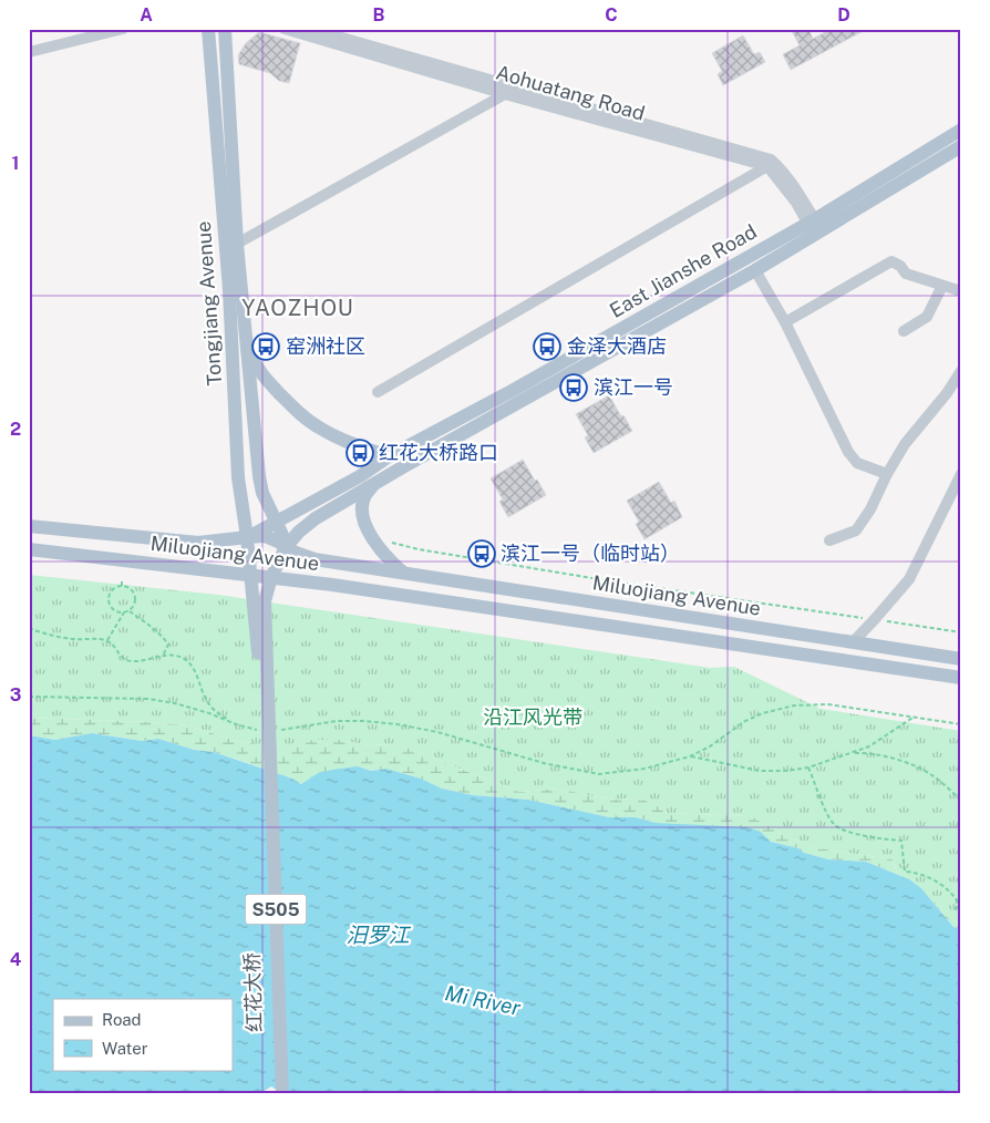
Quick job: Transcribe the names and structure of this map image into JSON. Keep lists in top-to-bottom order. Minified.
{"streets":{"main road":["East Jianshe Road","Tongjiang Avenue","Miluojiang Avenue","S505","红花大桥"],"street":["Aohuatang Road"]},"crossings":[["East Jianshe Road","Tongjiang Avenue"],["East Jianshe Road","Miluojiang Avenue"],["East Jianshe Road","S505"],["Tongjiang Avenue","Miluojiang Avenue"],["Tongjiang Avenue","S505"],["Miluojiang Avenue","S505"],["S505","红花大桥"]],"districts":["YAOZHOU"],"water":["汨罗江","Mi River"],"parks":["沿江风光带"],"places":{"bus stop":["窑洲社区","金泽大酒店","滨江一号","红花大桥路口","滨江一号（临时站）"]},"legend":["Road","Water"],"grid":{"columns":["A","B","C","D"],"rows":["1","2","3","4"]}}
